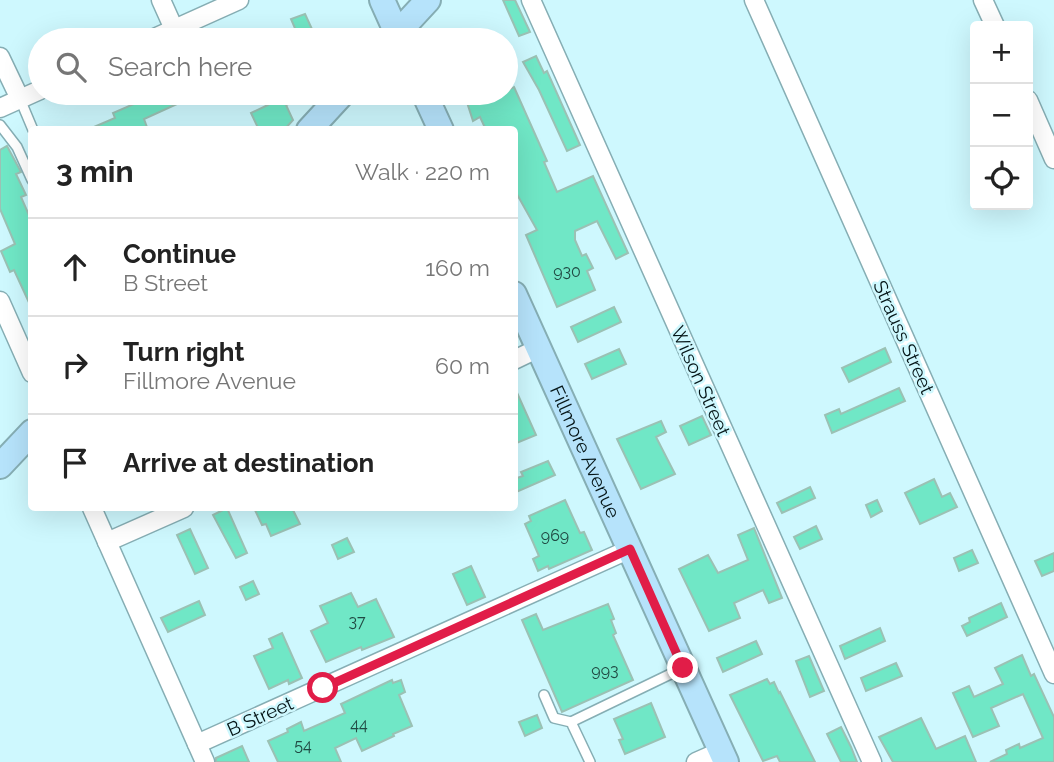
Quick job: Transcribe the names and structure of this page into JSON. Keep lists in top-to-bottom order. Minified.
{"streets":{"street":["Strauss Street","Wilson Street","Fillmore Avenue","B Street"]},"crossings":[["Fillmore Avenue","B Street"]],"house_numbers":["930","969","37","993","44","54"],"page":{"map_buttons":["+","−"],"search":"Search here","heading":["3 min","Walk · 220 m"],"list":[["Continue","B Street","160 m"],["Turn right","Fillmore Avenue","60 m"],"Arrive at destination"]}}
